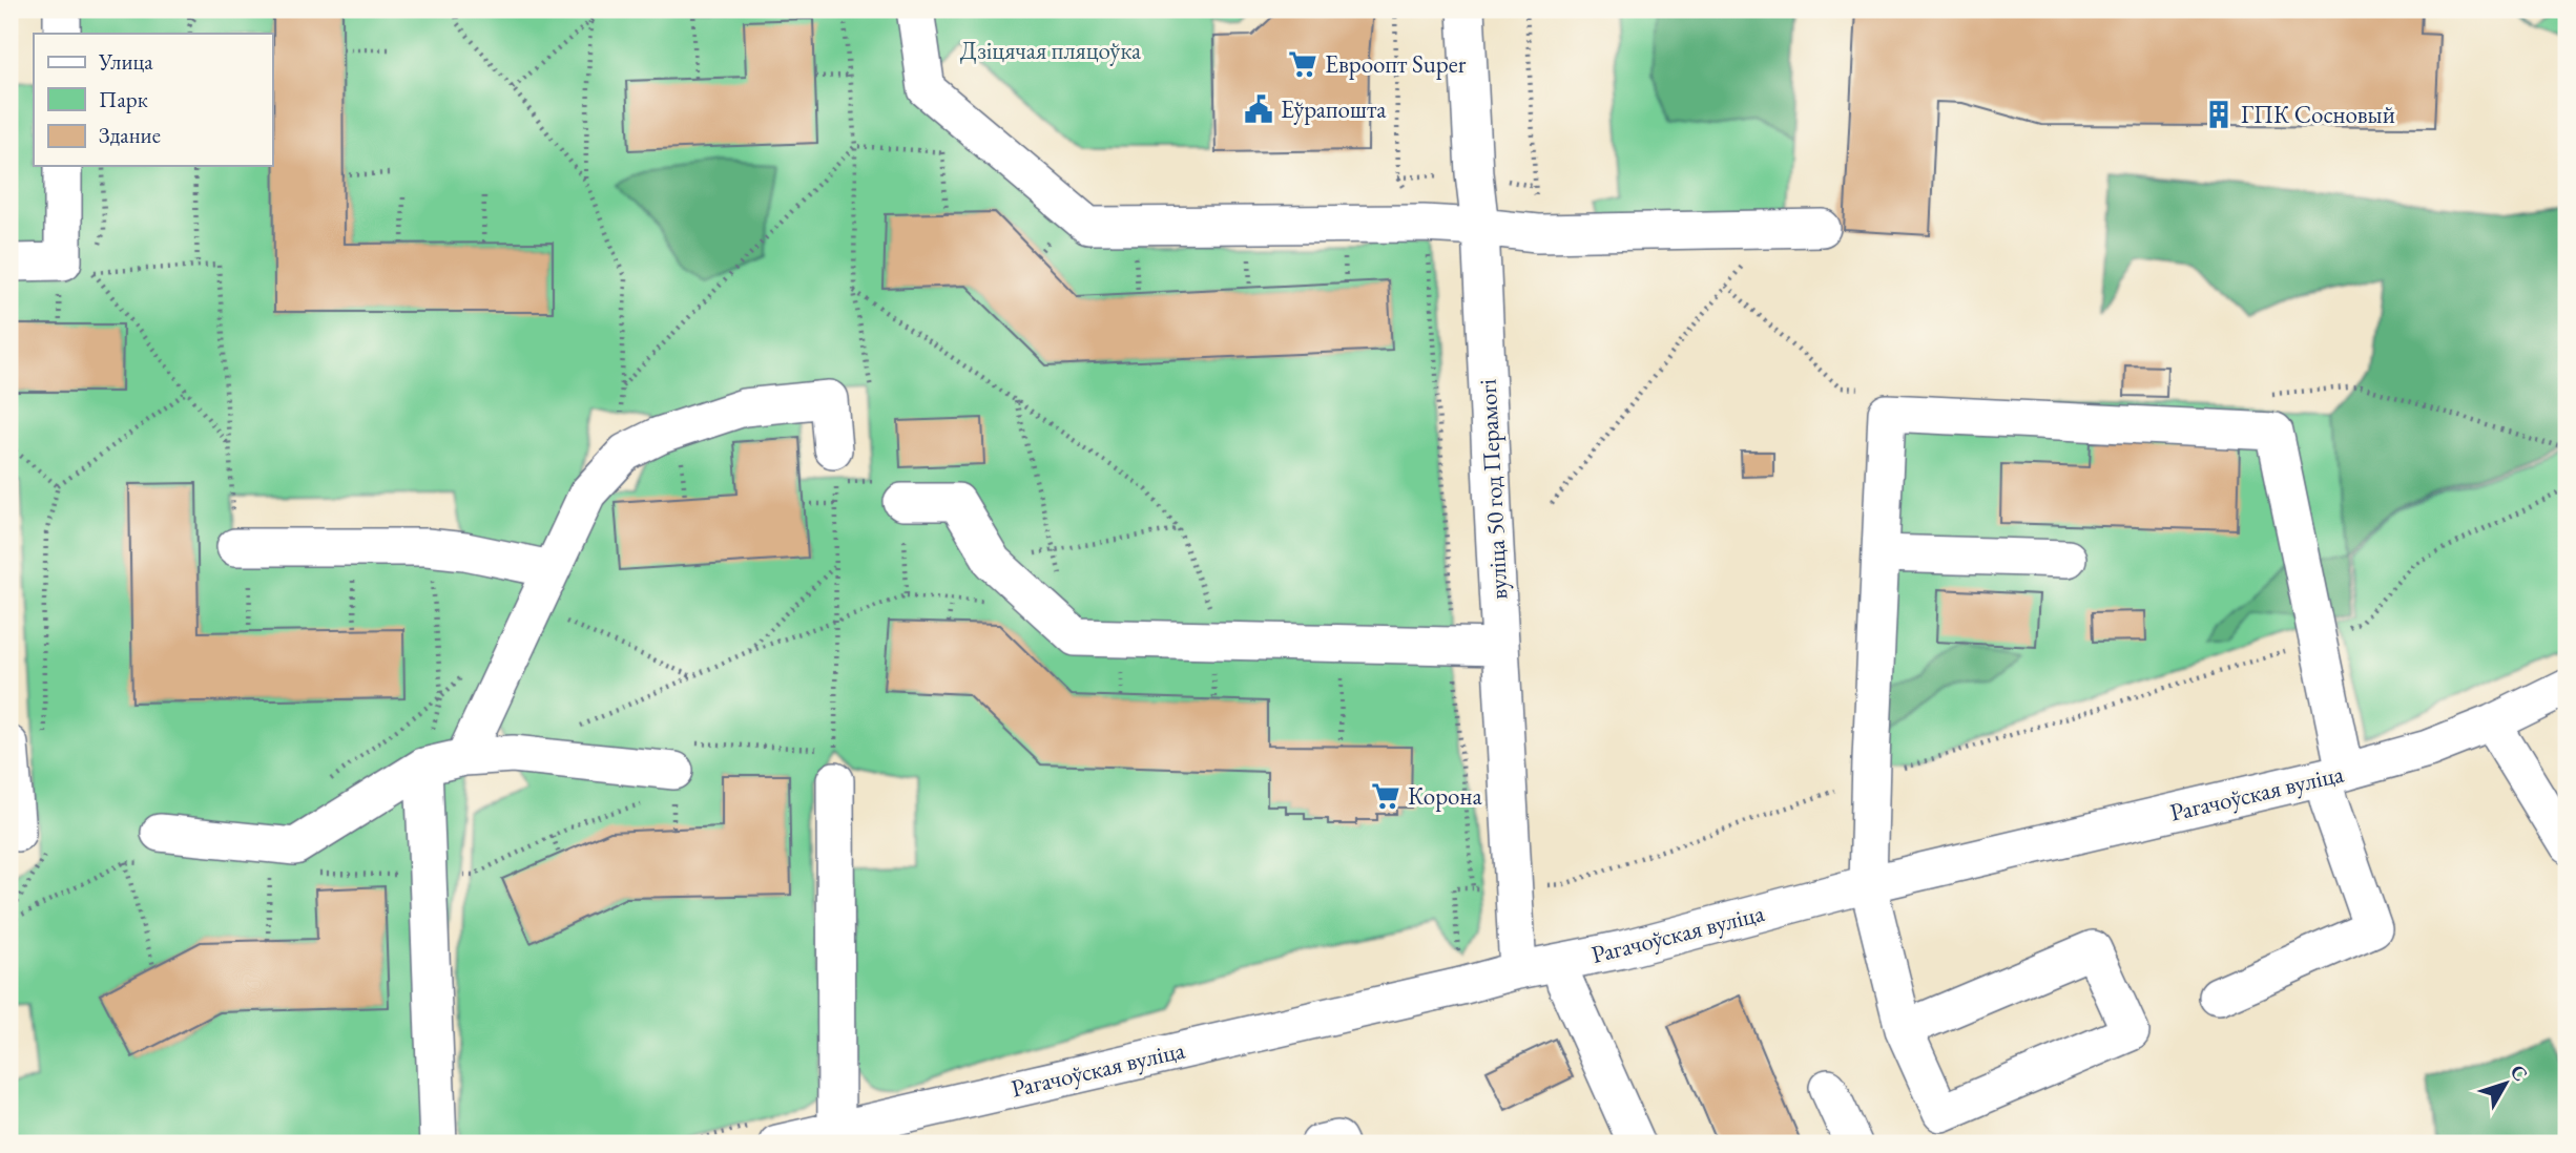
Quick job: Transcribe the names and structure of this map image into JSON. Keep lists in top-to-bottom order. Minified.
{"streets":{"street":["вуліца 50 год Перамогі","Рагачоўская вуліца"]},"crossings":[["вуліца 50 год Перамогі","Рагачоўская вуліца"]],"parks":["Дзіцячая пляцоўка"],"places":{"supermarket":["Евроопт Super","Корона"],"public building":["Еўрапошта"],"building":["ГПК Сосновый"]},"legend":["Улица","Парк","Здание"],"north":"top right"}
